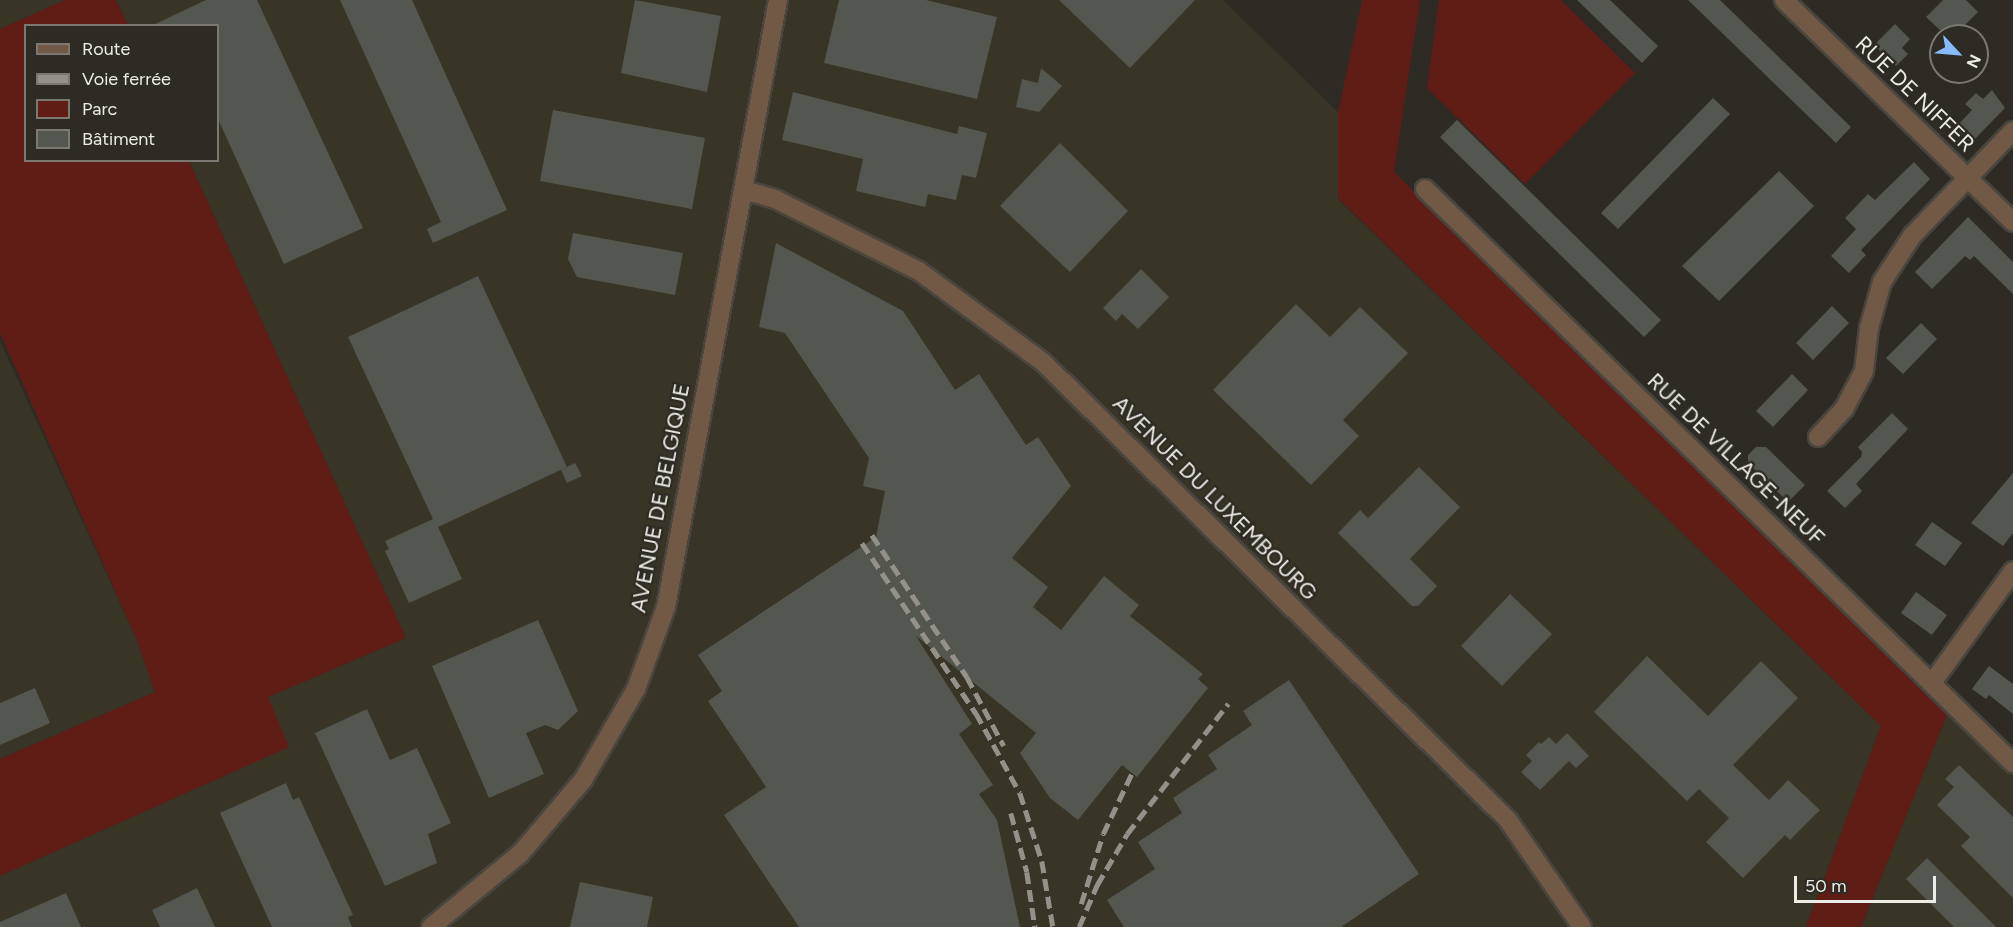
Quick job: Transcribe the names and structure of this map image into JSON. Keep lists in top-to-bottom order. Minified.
{"streets":{"street":["RUE DE NIFFER","RUE DE VILLAGE-NEUF","AVENUE DE BELGIQUE","AVENUE DU LUXEMBOURG"]},"crossings":[["AVENUE DE BELGIQUE","AVENUE DU LUXEMBOURG"]],"legend":["Route","Voie ferrée","Parc","Bâtiment"],"scale_bar":"50 m","north":"bottom right"}
